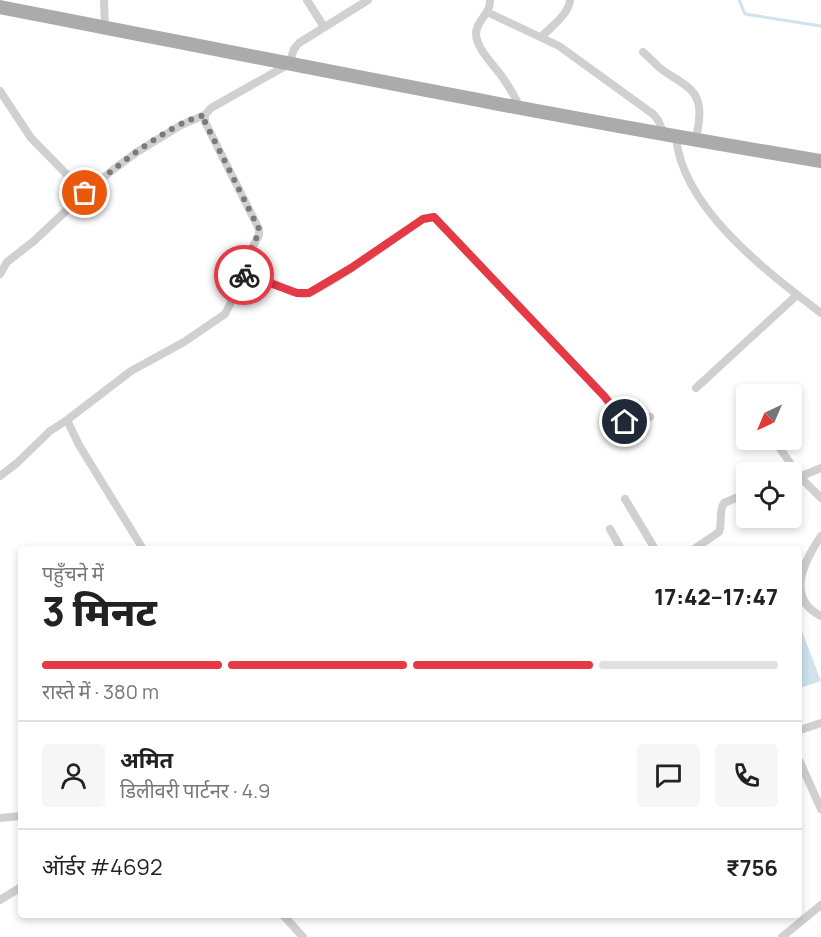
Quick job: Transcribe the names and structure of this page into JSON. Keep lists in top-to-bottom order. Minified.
{"north":"bottom left","page":{"heading":["3 मिनट","पहुँचने में","17:42–17:47"],"panel":["अमित","डिलीवरी पार्टनर · 4.9","ऑर्डर #4692","₹756"],"bar":"रास्ते में · 380 m"}}
